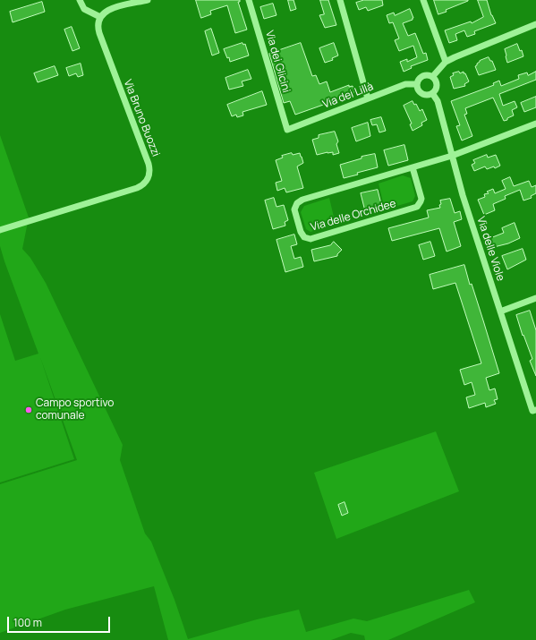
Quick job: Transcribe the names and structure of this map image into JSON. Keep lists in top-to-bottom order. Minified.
{"streets":{"street":["Via dei Glicini","Via dei Lillà","Via Bruno Buozzi","Via delle Orchidee","Via delle Viole"]},"crossings":[["Via dei Glicini","Via dei Lillà"],["Via dei Lillà","Via delle Viole"],["Via delle Orchidee","Via delle Viole"]],"places":["Campo sportivo comunale"],"scale_bar":"100 m"}
